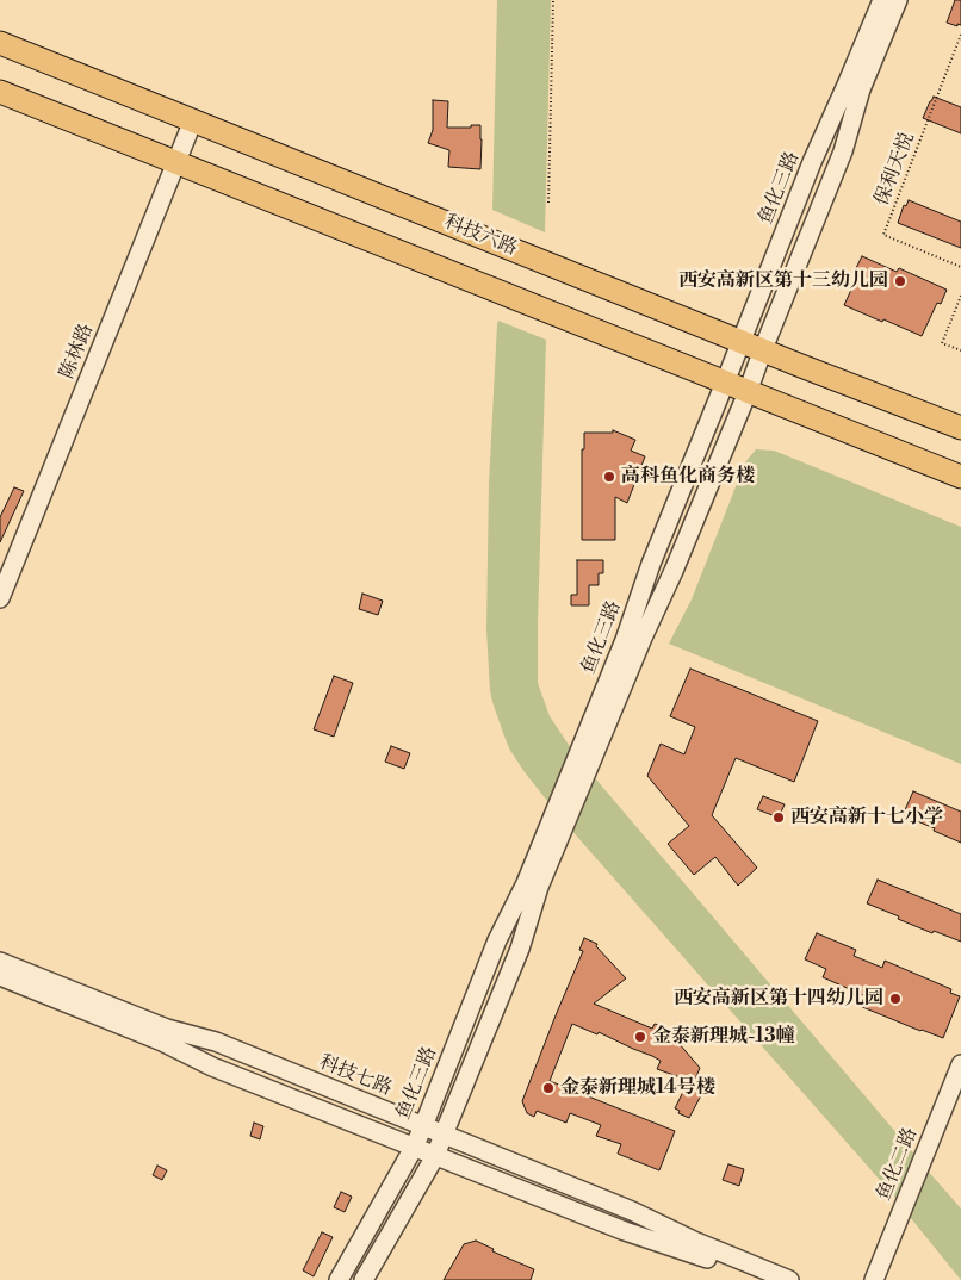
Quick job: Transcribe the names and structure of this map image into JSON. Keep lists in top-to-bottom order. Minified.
{"streets":{"main road":["科技六路"],"street":["鱼化三路","陈林路","科技七路","鱼化二路"],"path":["保利天悦"]},"crossings":[["鱼化三路","科技六路"],["鱼化三路","科技七路"],["科技六路","陈林路"]],"places":["西安高新区第十三幼儿园","高科鱼化商务楼","西安高新十七小学","西安高新区第十四幼儿园","金泰新理城-13幢","金泰新理城14号楼"]}
